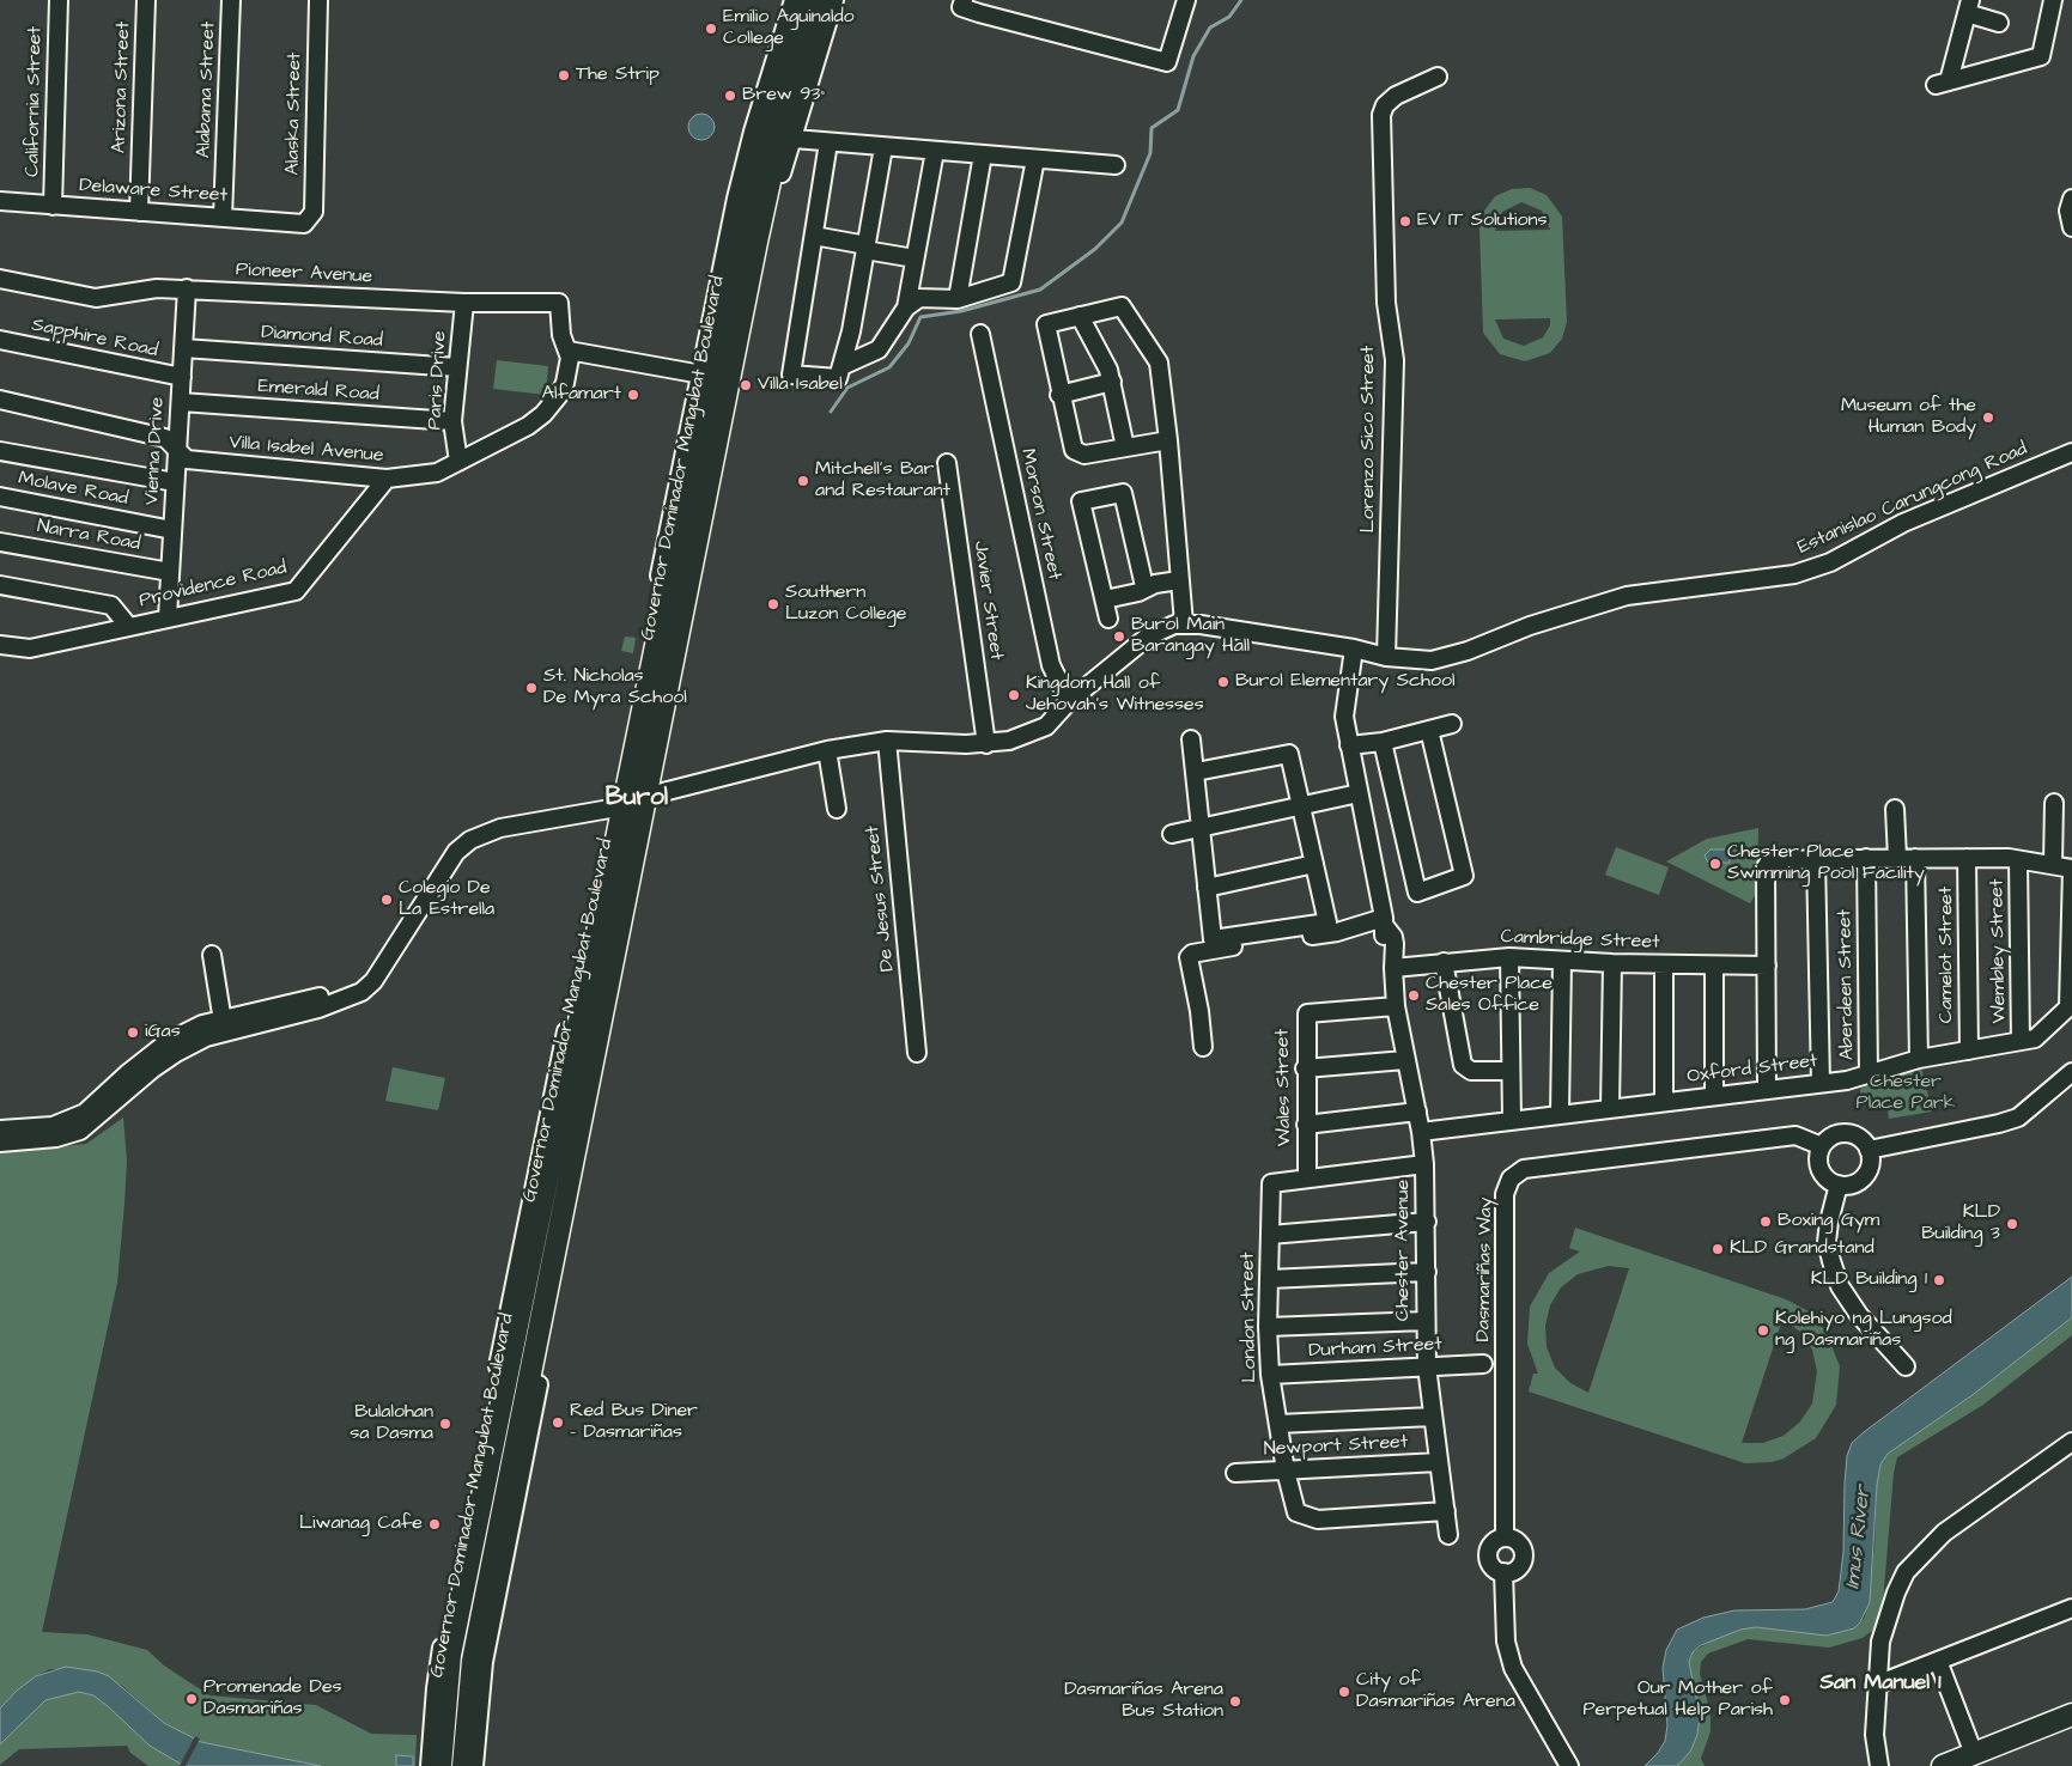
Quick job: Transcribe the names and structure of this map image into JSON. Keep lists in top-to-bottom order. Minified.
{"streets":{"main road":["Governor Dominador Mangubat Boulevard"],"street":["Arizona Street","Alabama Street","California Street","Alaska Street","Delaware Street","Pioneer Avenue","Diamond Road","Sapphire Road","Paris Drive","Emerald Road","Lorenzo Sico Street","Villa Isabel Avenue","Vienna Drive","Molave Road","Estanislao Carungcong Road","Morson Street","Narra Road","Providence Road","Javier Street","De Jesus Street","Cambridge Street","Wembley Street","Camelot Street","Aberdeen Street","Oxford Street","Wales Street","Chester Avenue","Dasmariñas Way","London Street","Durham Street","Newport Street"]},"crossings":[["Arizona Street","Delaware Street"],["Alabama Street","Delaware Street"],["California Street","Delaware Street"],["Alaska Street","Delaware Street"],["Pioneer Avenue","Paris Drive"],["Pioneer Avenue","Villa Isabel Avenue"],["Pioneer Avenue","Vienna Drive"],["Diamond Road","Paris Drive"],["Diamond Road","Vienna Drive"],["Sapphire Road","Vienna Drive"],["Paris Drive","Emerald Road"],["Paris Drive","Villa Isabel Avenue"],["Emerald Road","Vienna Drive"],["Lorenzo Sico Street","Estanislao Carungcong Road"],["Villa Isabel Avenue","Vienna Drive"],["Villa Isabel Avenue","Providence Road"],["Vienna Drive","Molave Road"],["Vienna Drive","Narra Road"],["Vienna Drive","Providence Road"],["Governor Dominador Mangubat Boulevard","Estanislao Carungcong Road"],["Estanislao Carungcong Road","Morson Street"],["Estanislao Carungcong Road","Javier Street"],["Estanislao Carungcong Road","De Jesus Street"],["Estanislao Carungcong Road","Chester Avenue"],["Cambridge Street","Chester Avenue"],["Wembley Street","Oxford Street"],["Camelot Street","Oxford Street"],["Aberdeen Street","Oxford Street"],["Oxford Street","Chester Avenue"],["Wales Street","Chester Avenue"],["Wales Street","London Street"],["Chester Avenue","London Street"],["Chester Avenue","Durham Street"],["Chester Avenue","Newport Street"],["London Street","Durham Street"],["London Street","Newport Street"]],"districts":["Burol","San Manuel 1"],"water":["Imus River"],"parks":["Chester Place Park"],"places":["Emilio Aguinaldo College","The Strip","Brew 93°","EV IT Solutions","Villa Isabel","Alfamart","Museum of the Human Body","Mitchell's Bar and Restaurant","Southern Luzon College","Burol Main Barangay Hall","Burol Elementary School","St. Nicholas De Myra School","Kingdom Hall of Jehovah's Witnesses","Chester Place Swimming Pool Facility","Colegio De La Estrella","Chester Place Sales Office","iGas","Boxing Gym","KLD Building 3","KLD Grandstand","KLD Building 1","Kolehiyo ng Lungsod ng Dasmariñas","Red Bus Diner - Dasmariñas","Bulalohan sa Dasma","Liwanag Cafe","City of Dasmariñas Arena","Promenade Des Dasmariñas","Our Mother of Perpetual Help Parish","Dasmariñas Arena Bus Station"]}
